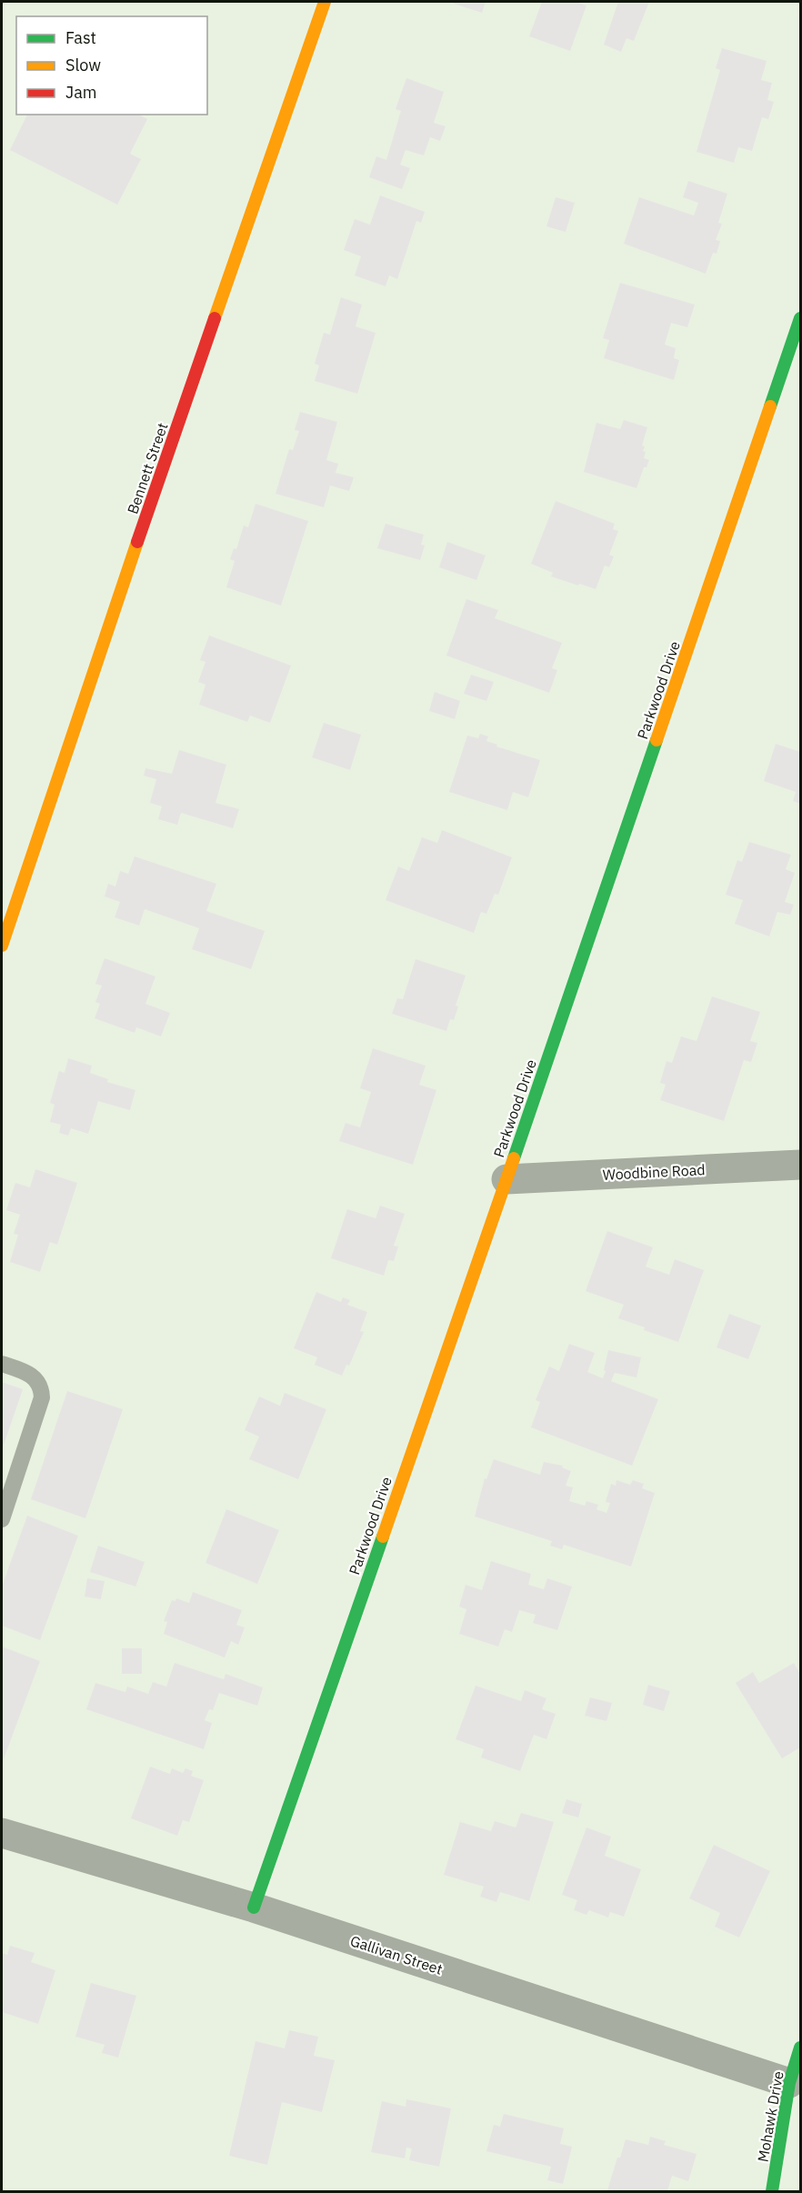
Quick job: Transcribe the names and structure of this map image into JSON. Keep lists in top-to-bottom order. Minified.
{"streets":{"street":["Bennett Street","Parkwood Drive","Woodbine Road","Gallivan Street","Mohawk Drive"]},"crossings":[["Parkwood Drive","Woodbine Road"],["Parkwood Drive","Gallivan Street"],["Gallivan Street","Mohawk Drive"]],"legend":["Fast","Slow","Jam"]}
